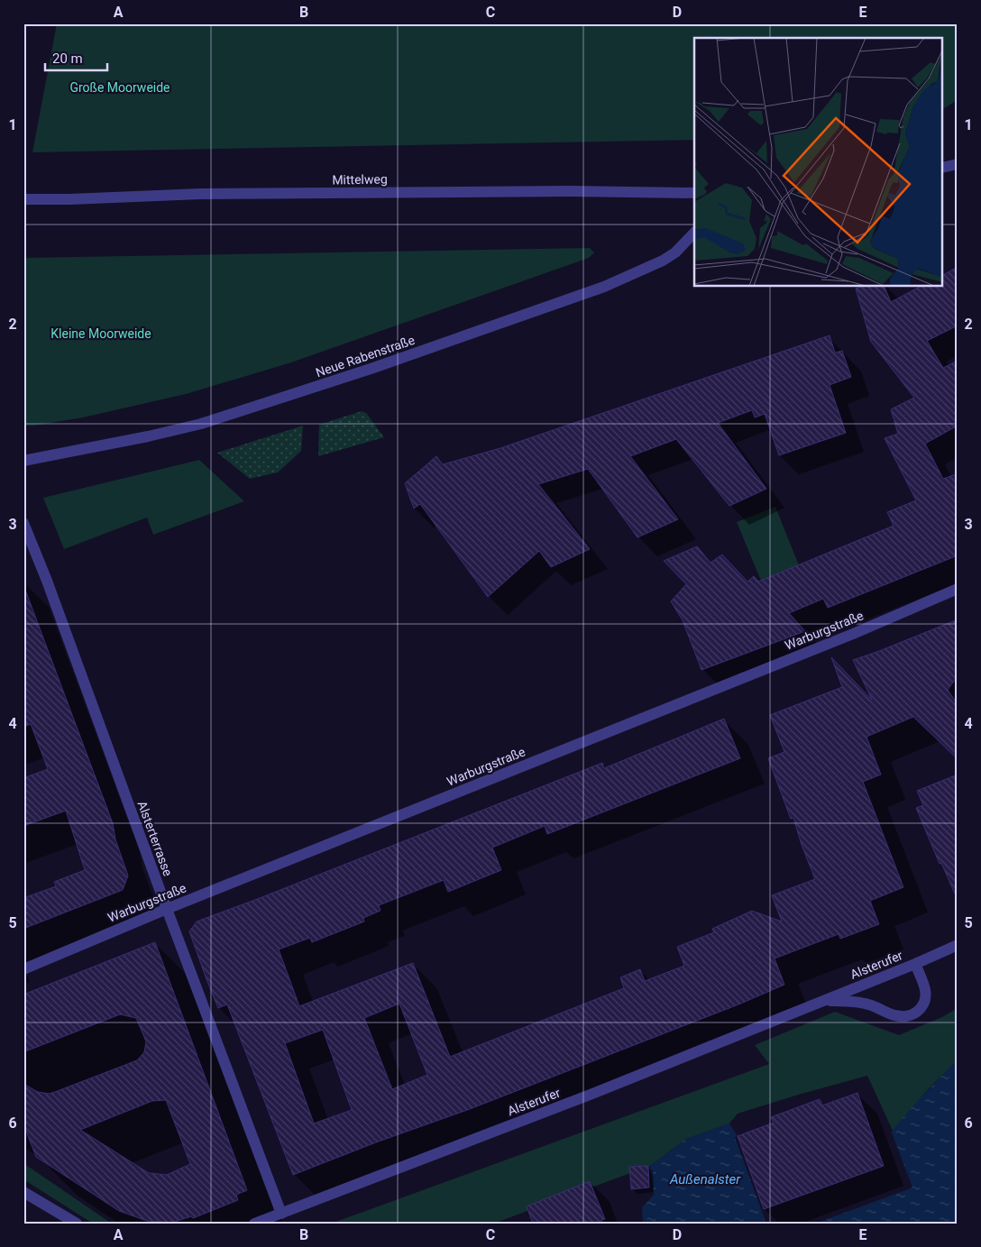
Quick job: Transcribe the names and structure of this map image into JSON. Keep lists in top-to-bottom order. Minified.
{"streets":{"street":["Mittelweg","Neue Rabenstraße","Warburgstraße","Alsterterrasse","Alsterufer"]},"crossings":[["Warburgstraße","Alsterterrasse"],["Alsterterrasse","Alsterufer"]],"water":["Außenalster"],"parks":["Große Moorweide","Kleine Moorweide"],"scale_bar":"20 m","grid":{"columns":["A","B","C","D","E"],"rows":["1","2","3","4","5","6"]}}
